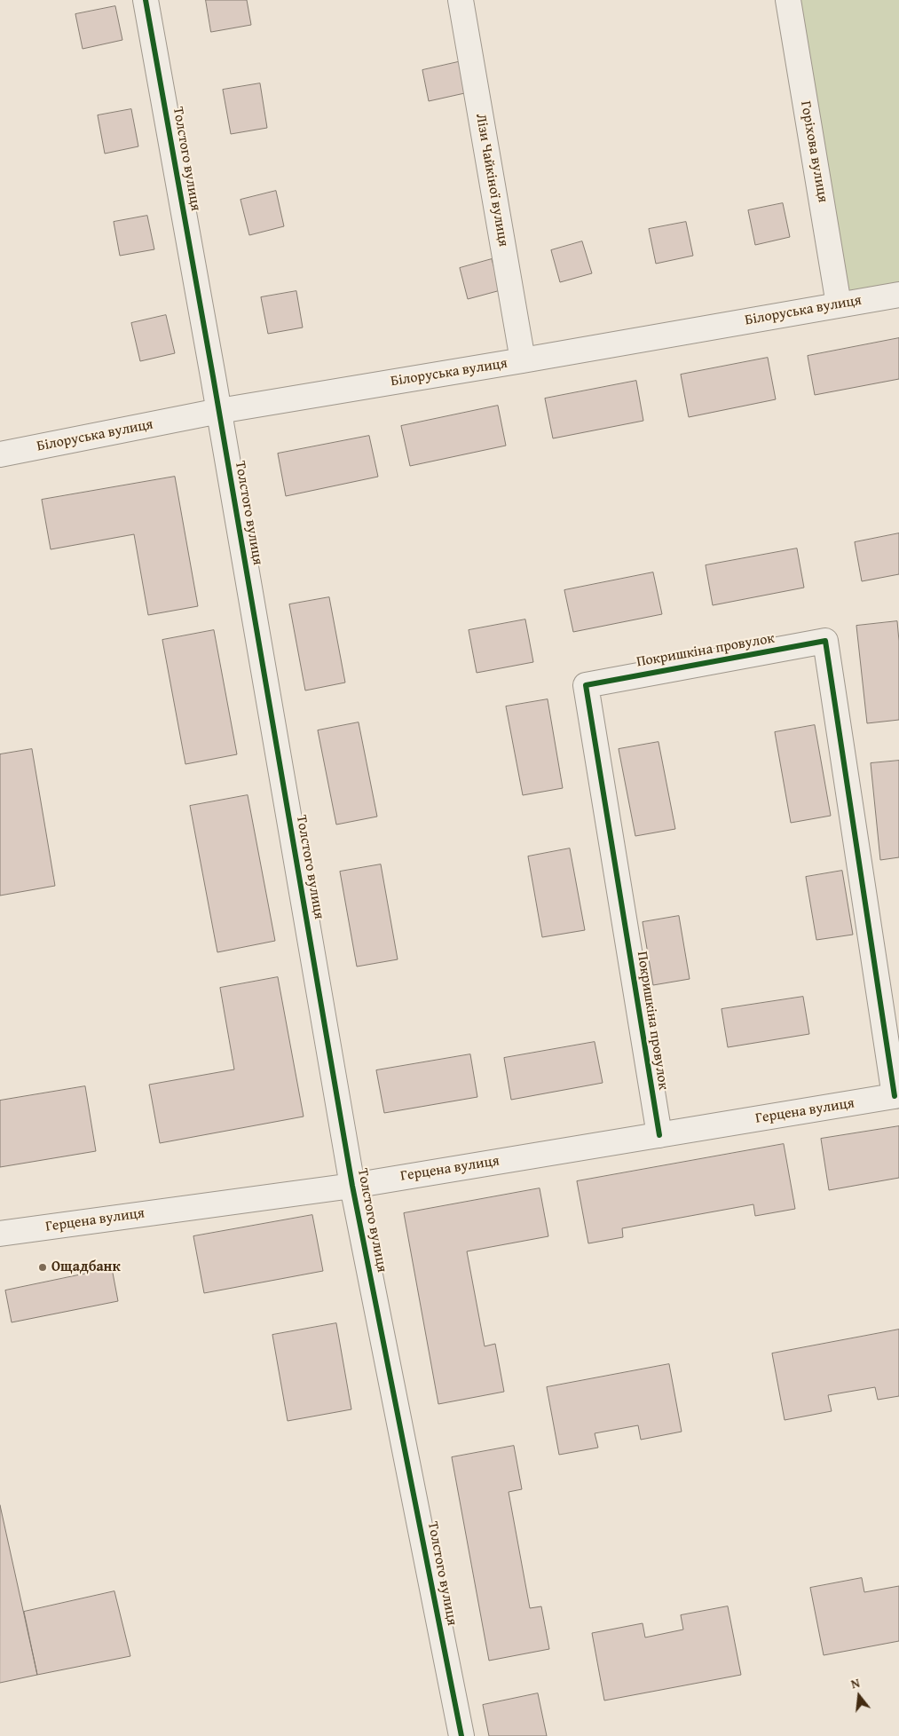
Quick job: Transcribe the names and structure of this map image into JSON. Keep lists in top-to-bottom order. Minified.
{"streets":{"street":["Горіхова вулиця","Толстого вулиця","Лізи Чайкіної вулиця","Білоруська вулиця","Покришкіна провулок","Герцена вулиця"]},"crossings":[["Горіхова вулиця","Білоруська вулиця"],["Толстого вулиця","Білоруська вулиця"],["Толстого вулиця","Герцена вулиця"],["Лізи Чайкіної вулиця","Білоруська вулиця"],["Покришкіна провулок","Герцена вулиця"]],"places":["Ощадбанк"],"north":"top"}
